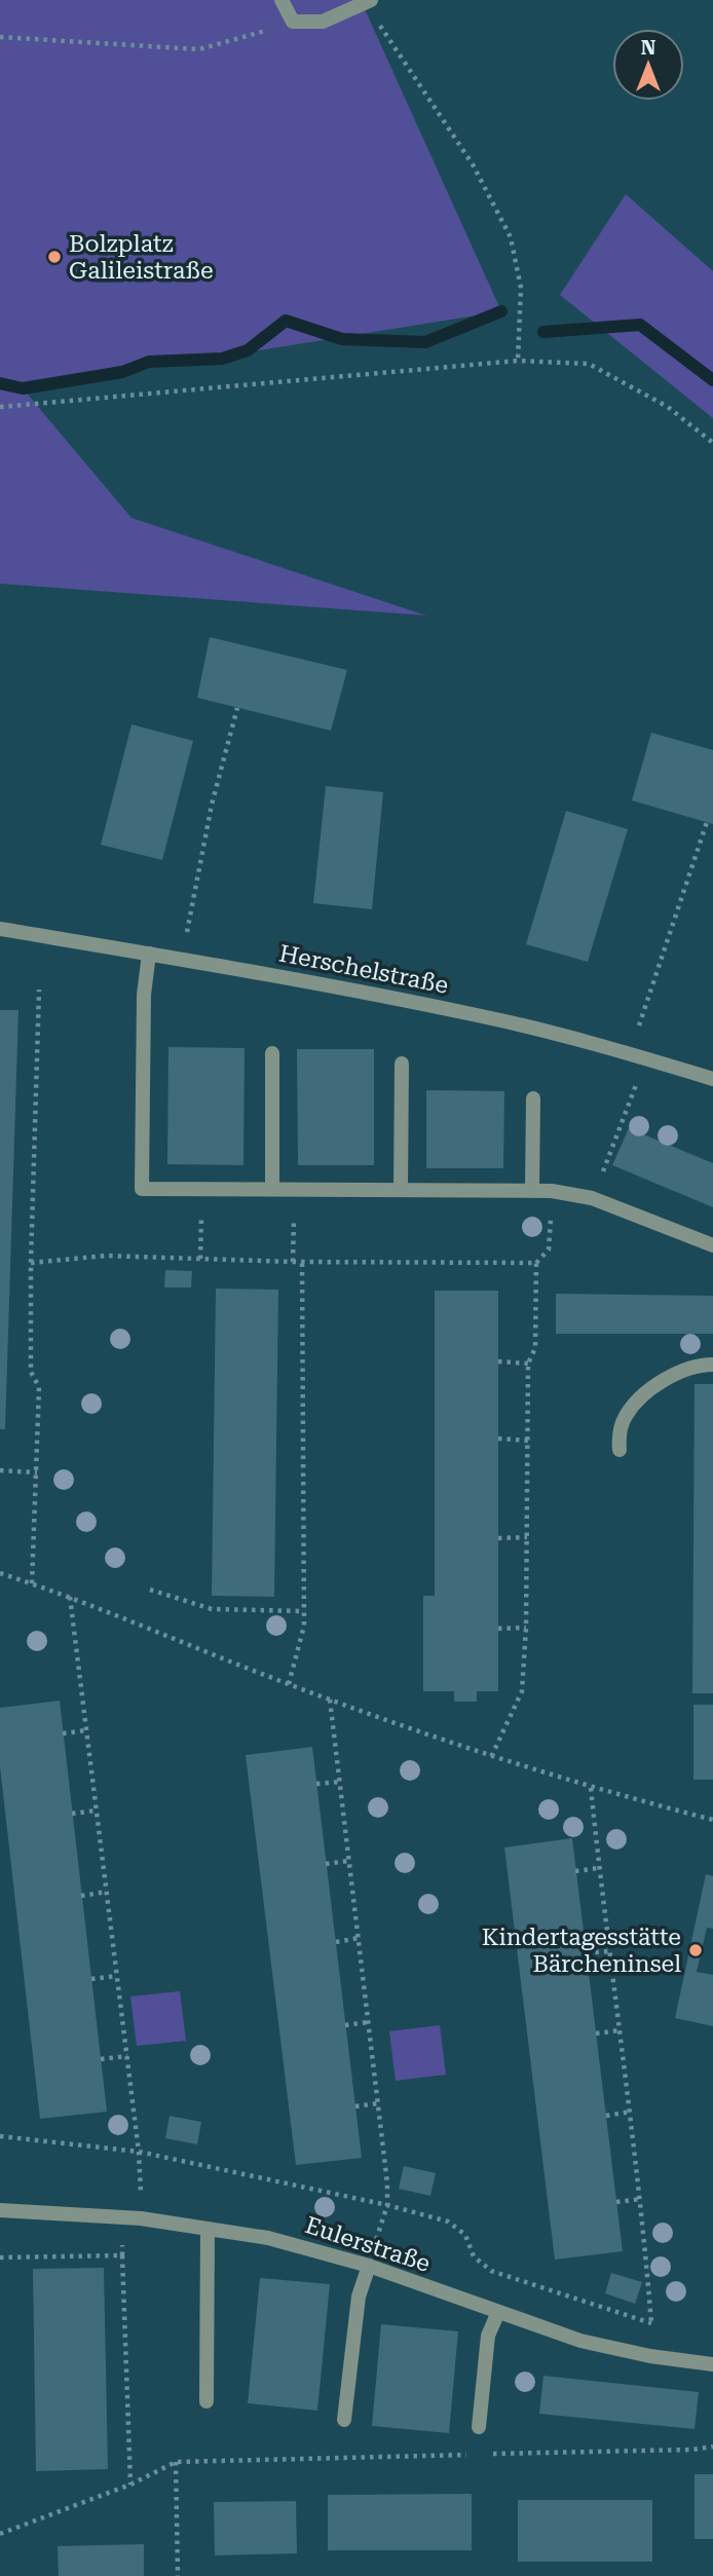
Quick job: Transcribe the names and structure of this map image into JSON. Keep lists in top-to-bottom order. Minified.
{"streets":{"street":["Herschelstraße","Eulerstraße"]},"places":["Bolzplatz Galileistraße","Kindertagesstätte Bärcheninsel"],"north":"top"}
